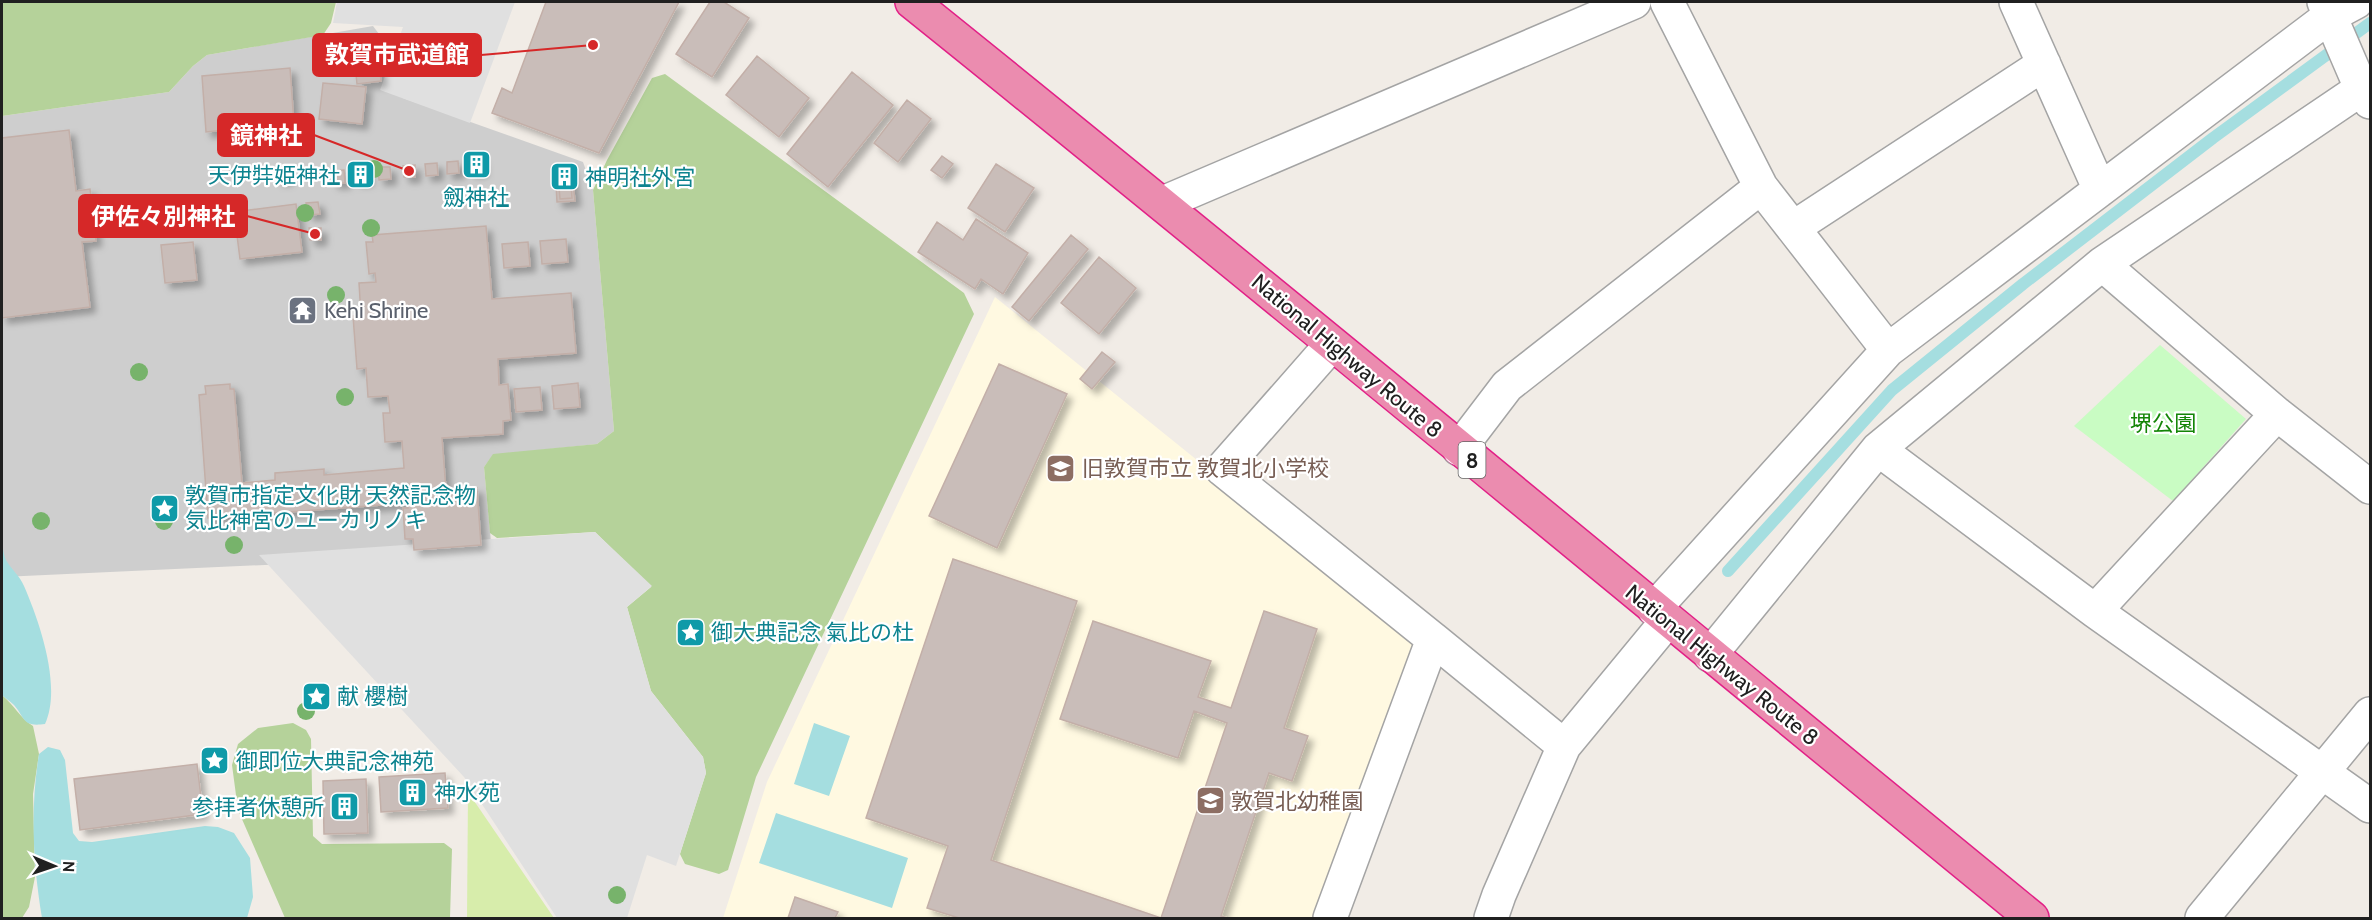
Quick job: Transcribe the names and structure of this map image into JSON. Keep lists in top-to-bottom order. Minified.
{"streets":{"highway":["National Highway Route 8","8"]},"parks":["堺公園"],"places":{"other":["敦賀市武道館","鏡神社","伊佐々別神社"],"building":["劔神社","天伊弉姫神社","神明社外宮","神水苑","参拝者休憩所"],"temple":["Kehi Shrine"],"school or university":["旧敦賀市立 敦賀北小学校","敦賀北幼稚園"],"place":["敦賀市指定文化財 天然記念物 気比神宮のユーカリノキ","御大典記念 氣比の杜","献 櫻樹","御即位大典記念神苑"]},"north":"right"}
